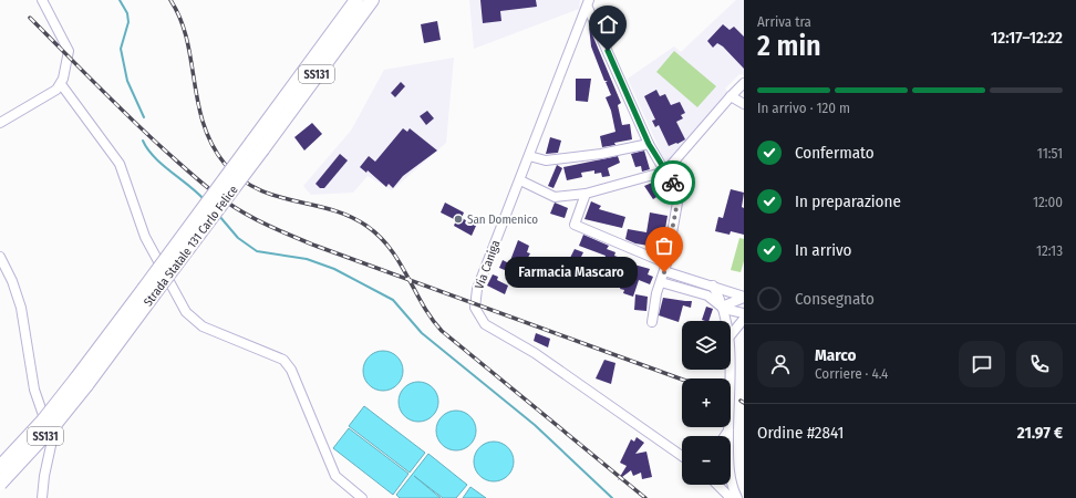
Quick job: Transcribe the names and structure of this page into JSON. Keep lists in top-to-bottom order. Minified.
{"streets":{"highway":["SS131","Strada Statale 131 Carlo Felice"],"street":["Via Caniga"]},"places":["San Domenico","Farmacia Mascaro"],"page":{"heading":["2 min","Arriva tra","12:17–12:22"],"panel":["Marco","Corriere · 4.4","Ordine #2841","21.97 €"],"bar":"In arrivo · 120 m","list":[["Confermato","11:51"],["In preparazione","12:00"],["In arrivo","12:13"],"Consegnato"],"bubble":"Farmacia Mascaro","map_buttons":["+","−"]}}
